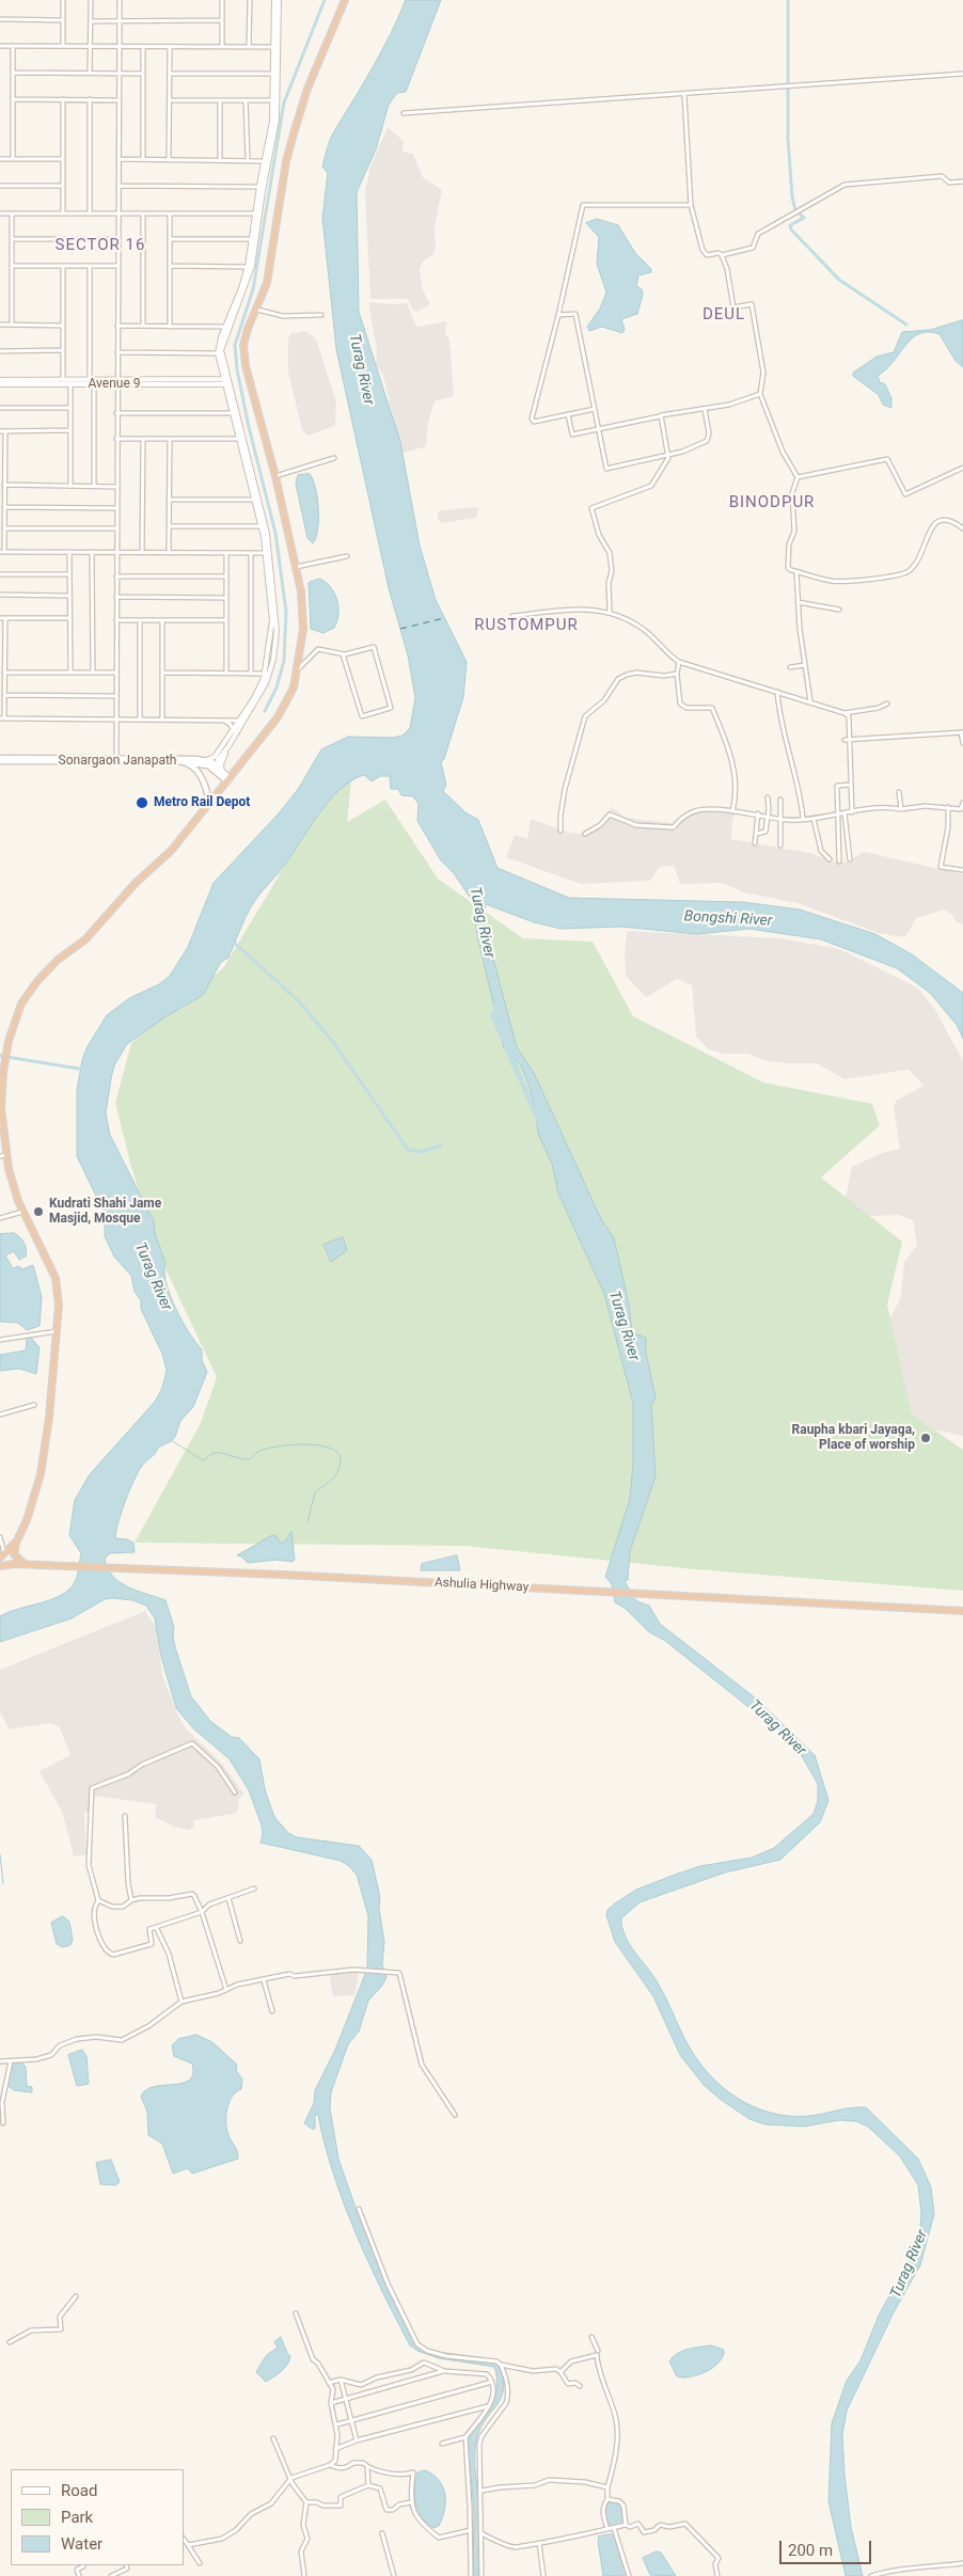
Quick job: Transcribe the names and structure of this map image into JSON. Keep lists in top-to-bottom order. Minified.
{"streets":{"highway":["Ashulia Highway"],"main road":["Sonargaon Janapath"],"street":["Avenue 9"]},"districts":["SECTOR 16","DEUL","BINODPUR","RUSTOMPUR"],"water":["Turag River","Bongshi River"],"places":["Metro Rail Depot","Kudrati Shahi Jame Masjid, Mosque","Raupha kbari Jayaga, Place of worship"],"legend":["Road","Park","Water"],"scale_bar":"200 m"}
